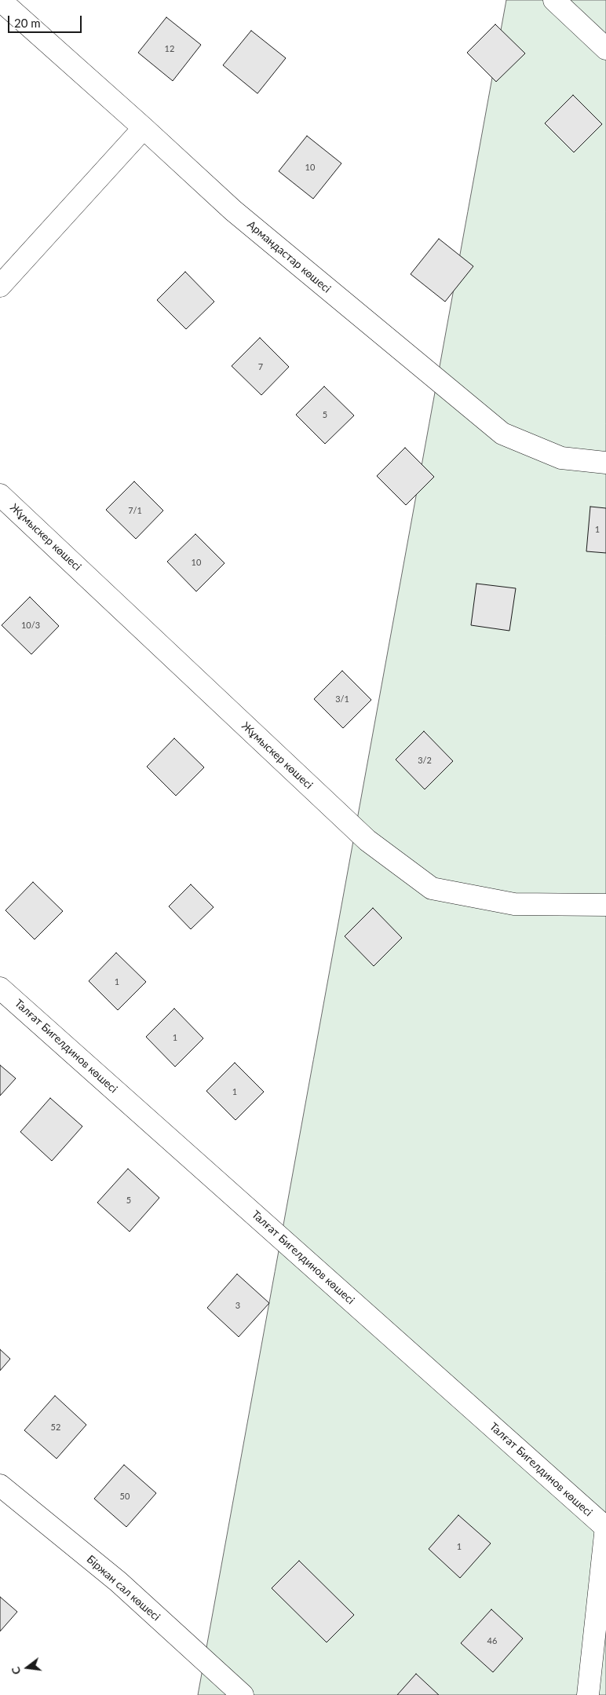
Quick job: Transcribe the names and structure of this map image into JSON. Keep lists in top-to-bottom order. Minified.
{"streets":{"street":["Армандастар көшесі","Жұмыскер көшесі","Талғат Бигелдинов көшесі","Біржан сал көшесі"]},"house_numbers":["12","10","7","5","7/1","1","10","10/3","3/1","3/2","1","1","1","5","3","52","50","1","46"],"scale_bar":"20 m","north":"left"}
